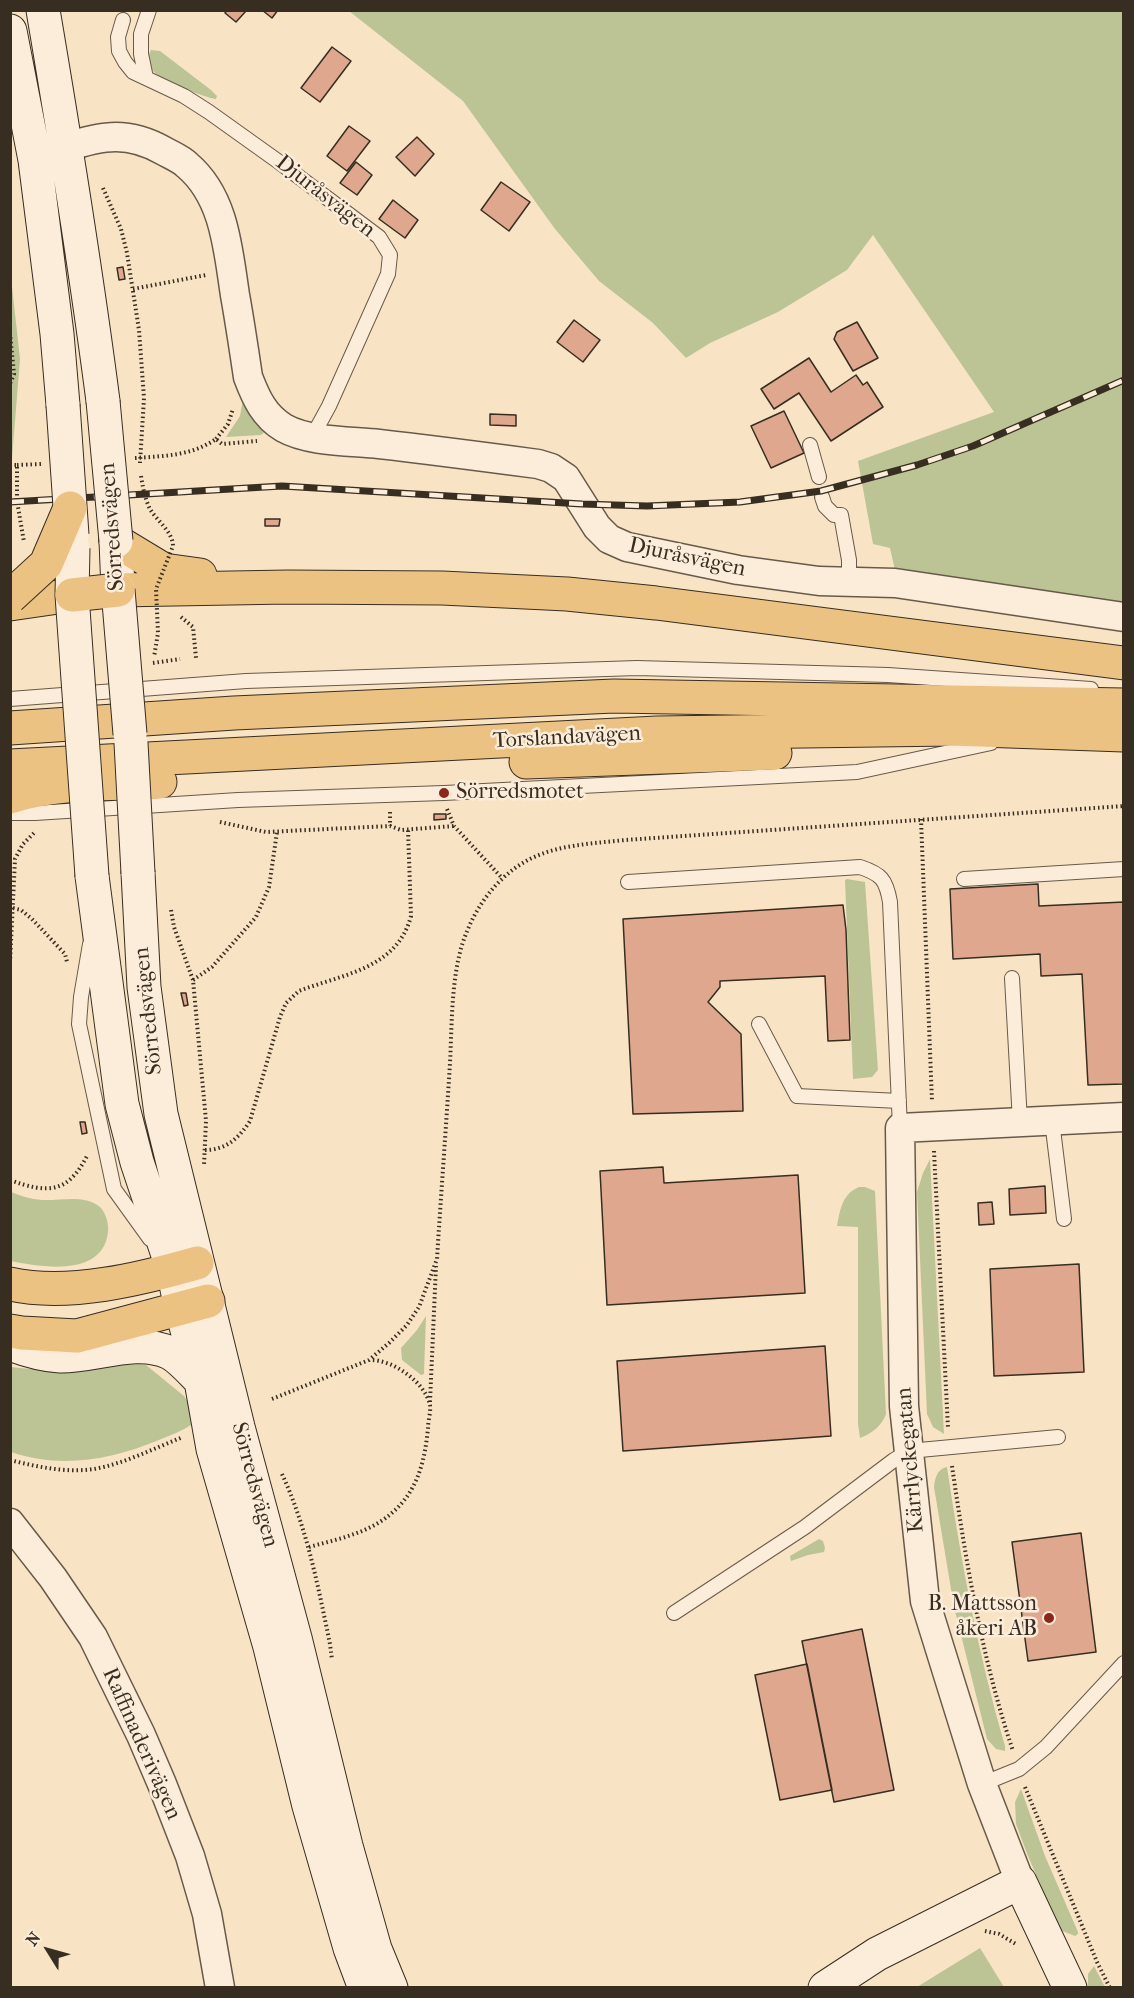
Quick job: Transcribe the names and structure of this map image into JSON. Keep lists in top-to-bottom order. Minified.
{"streets":{"main road":["Torslandavägen"],"street":["Djuråsvägen","Sörredsvägen","Kärrlyckegatan","Raffinaderivägen"]},"places":["Sörredsmotet","B. Mattsson åkeri AB"],"north":"top left"}
